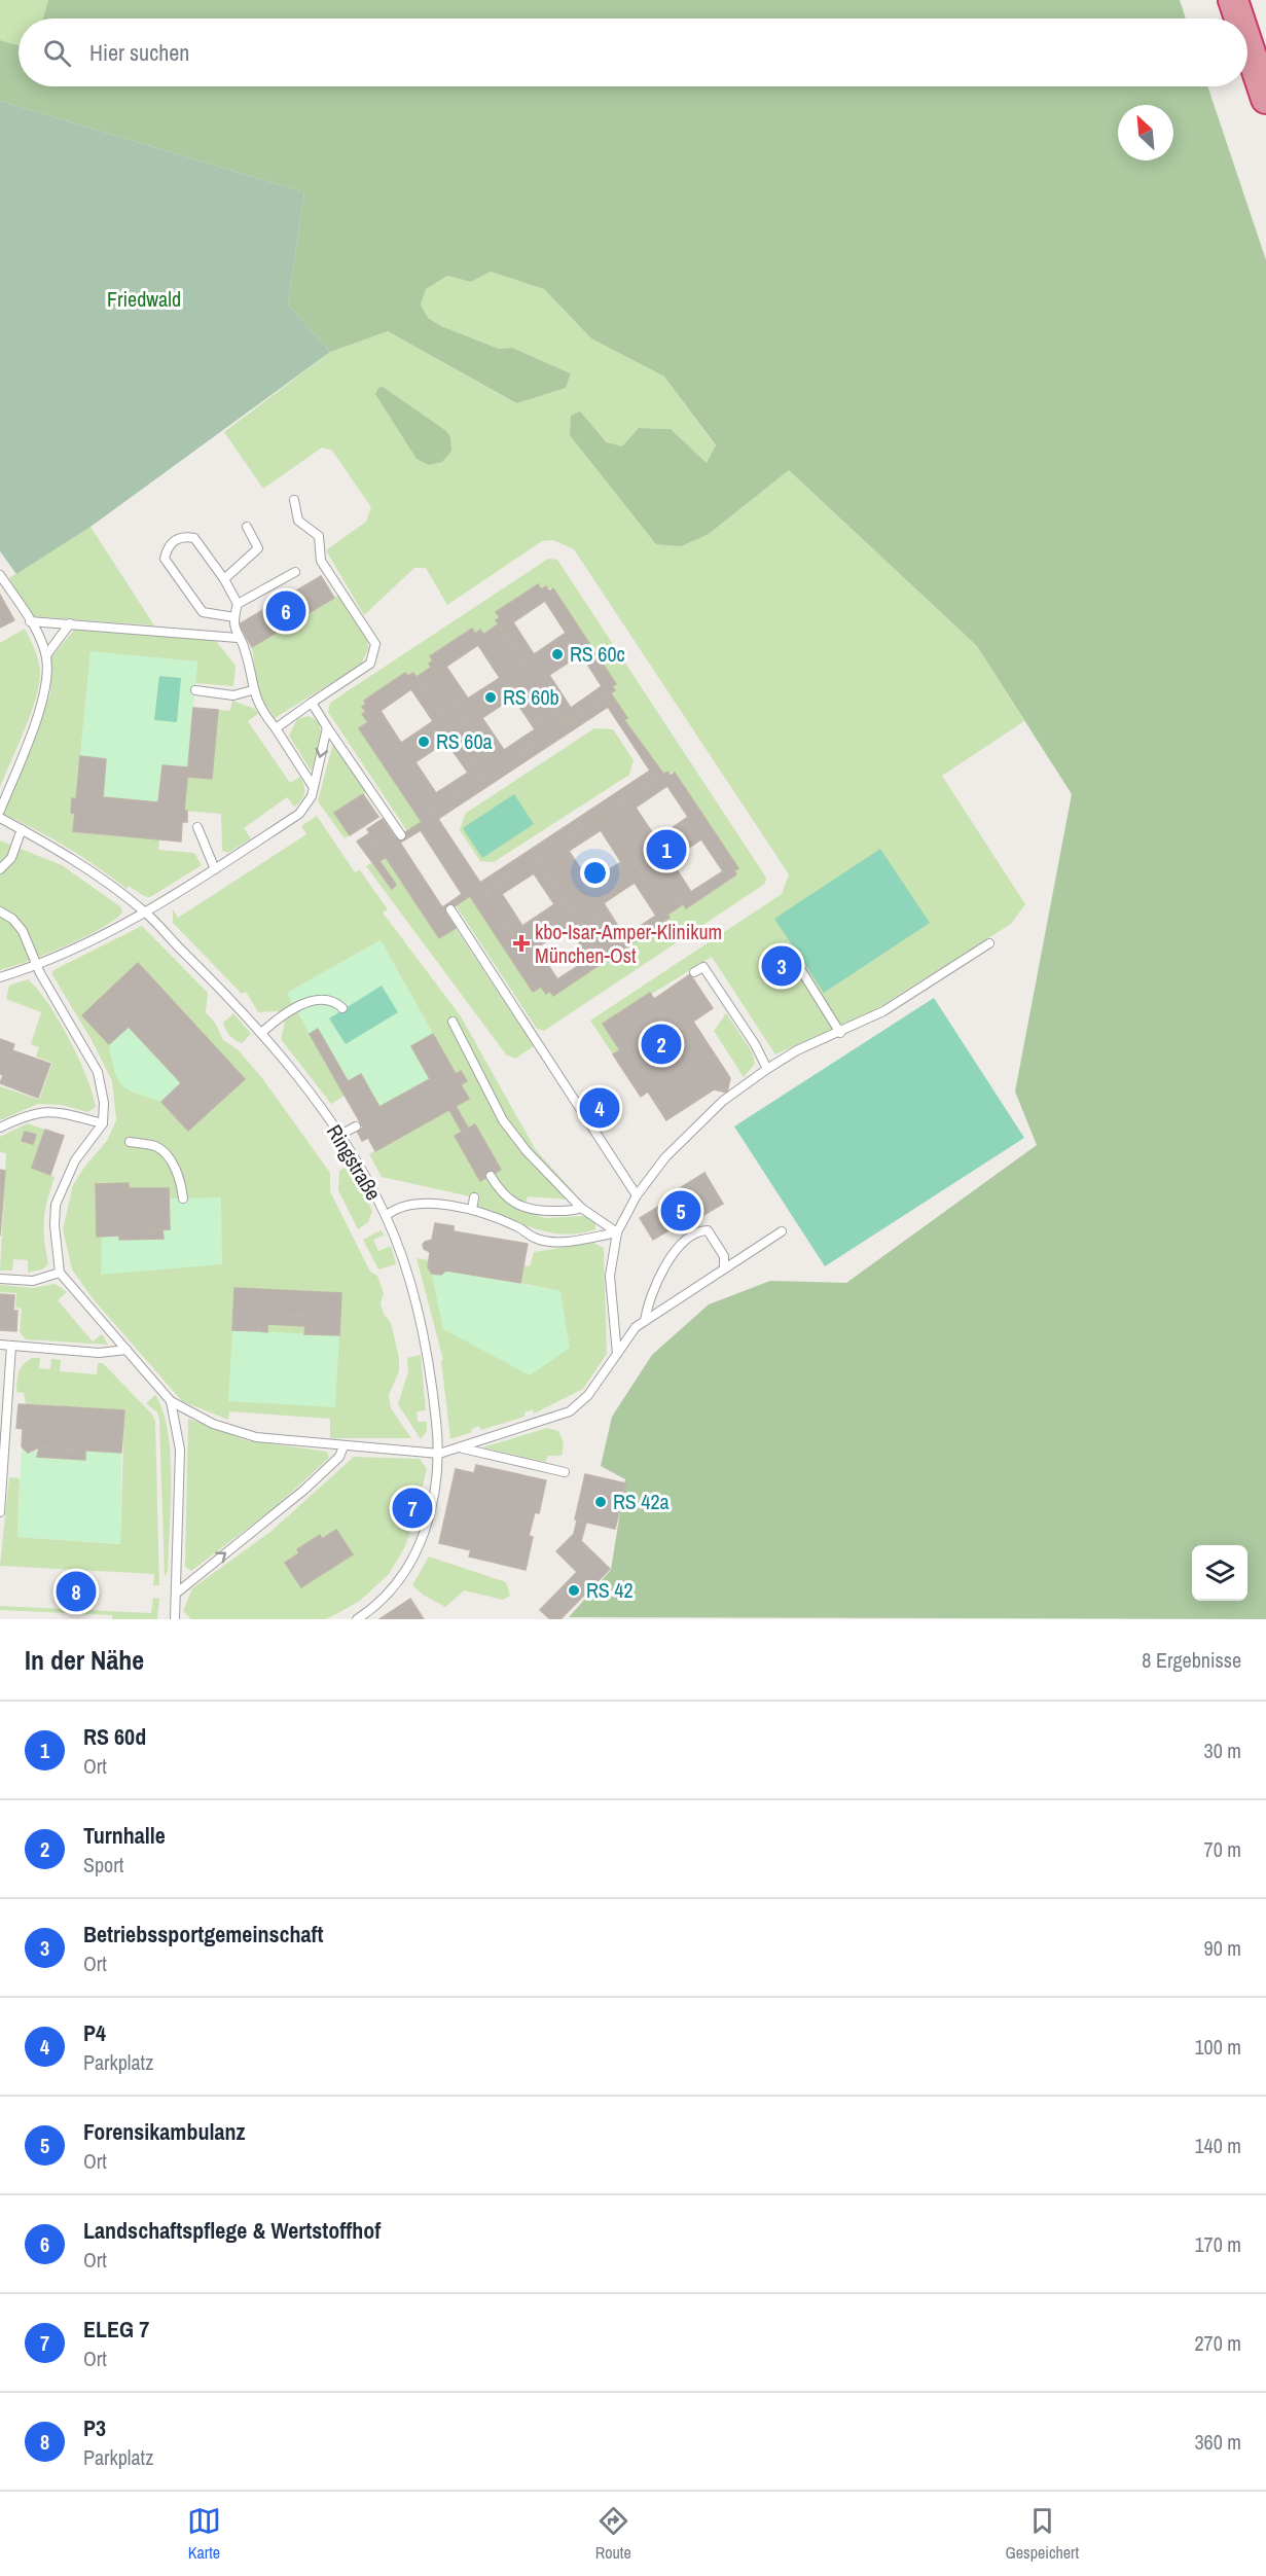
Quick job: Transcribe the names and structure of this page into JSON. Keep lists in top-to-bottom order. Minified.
{"streets":{"lane":["Ringstraße"]},"parks":["Friedwald"],"places":{"other":["RS 60c","RS 60b","RS 60a","RS 42a","RS 42"],"health":["kbo-Isar-Amper-Klinikum München-Ost"]},"north":"top left","page":{"search":"Hier suchen","pins":["6","1","3","2","4","5","7","8"],"heading":["In der Nähe","8 Ergebnisse"],"list":[{"mark":"1","name":"RS 60d","note":"Ort","value":"30 m"},{"mark":"2","name":"Turnhalle","note":"Sport","value":"70 m"},{"mark":"3","name":"Betriebssportgemeinschaft","note":"Ort","value":"90 m"},{"mark":"4","name":"P4","note":"Parkplatz","value":"100 m"},{"mark":"5","name":"Forensikambulanz","note":"Ort","value":"140 m"},{"mark":"6","name":"Landschaftspflege & Wertstoffhof","note":"Ort","value":"170 m"},{"mark":"7","name":"ELEG 7","note":"Ort","value":"270 m"},{"mark":"8","name":"P3","note":"Parkplatz","value":"360 m"}],"nav":["Karte","Route","Gespeichert"]}}
